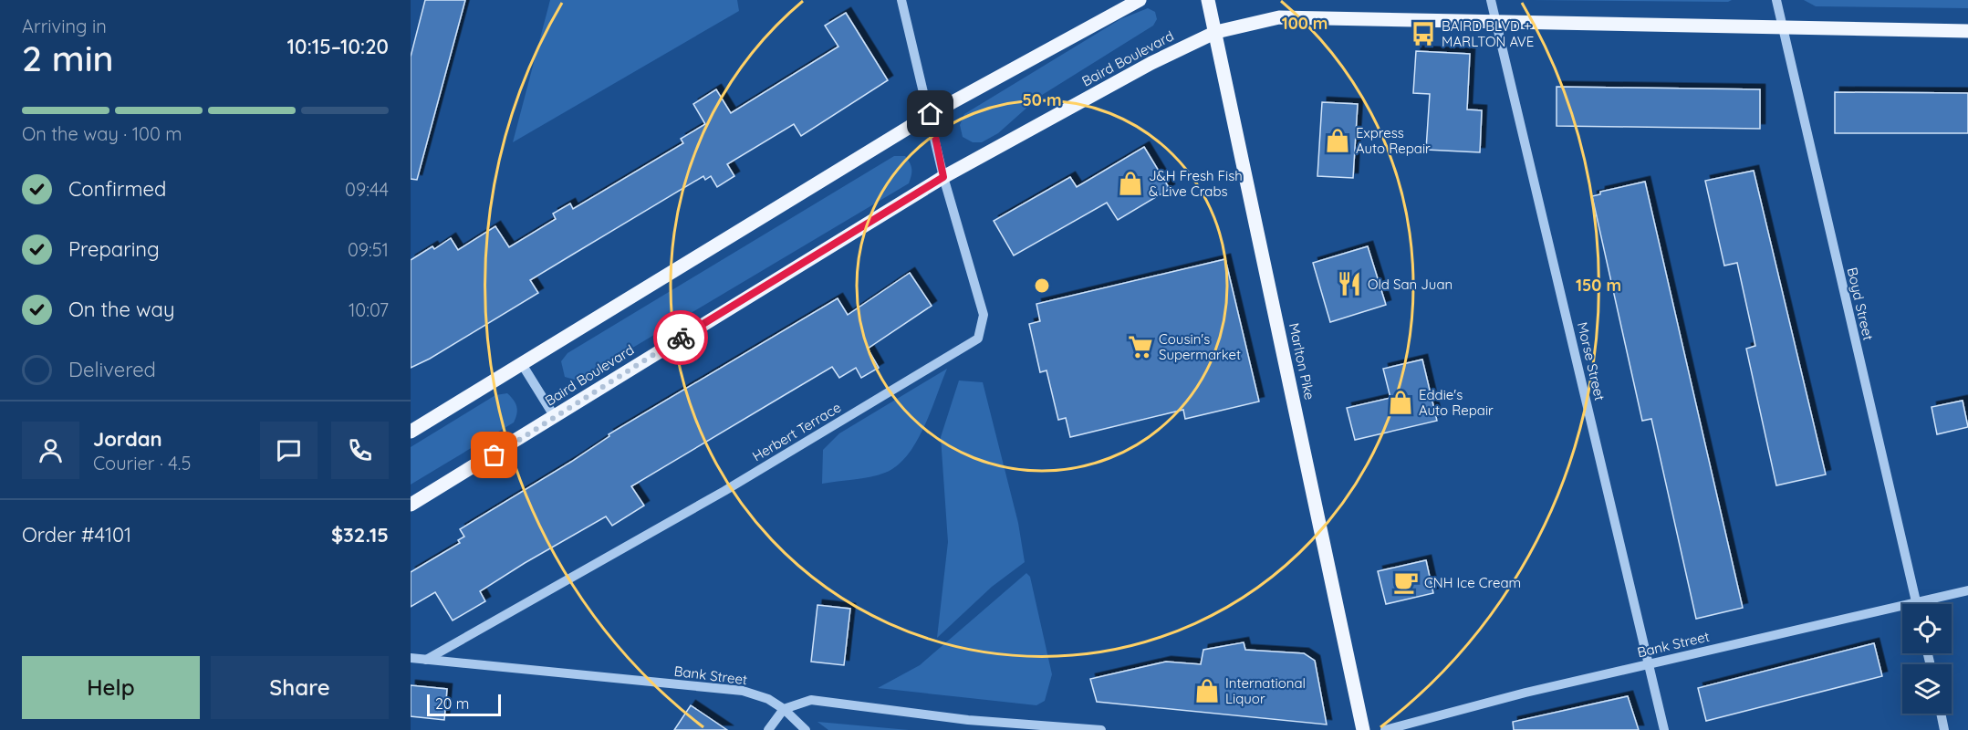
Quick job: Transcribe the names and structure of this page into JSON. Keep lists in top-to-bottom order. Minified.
{"streets":{"main road":["Baird Boulevard","Marlton Pike"],"street":["Boyd Street","Morse Street","Herbert Terrace","Bank Street"]},"crossings":[["Baird Boulevard","Boyd Street"],["Baird Boulevard","Marlton Pike"],["Baird Boulevard","Morse Street"],["Baird Boulevard","Herbert Terrace"],["Morse Street","Bank Street"],["Herbert Terrace","Bank Street"]],"places":{"bus stop":["BAIRD BLVD + MARLTON AVE"],"shop":["Express Auto Repair","J&H Fresh Fish & Live Crabs","Eddie's Auto Repair","International Liquor"],"restaurant":["Old San Juan"],"supermarket":["Cousin's Supermarket"],"cafe":["CNH Ice Cream"]},"scale_bar":"20 m","page":{"heading":["2 min","Arriving in","10:15–10:20"],"panel":["Jordan","Courier · 4.5","Order #4101","$32.15"],"bar":"On the way · 100 m","list":[["Confirmed","09:44"],["Preparing","09:51"],["On the way","10:07"],"Delivered"],"buttons":["Help","Share"],"scale":"20 m"},"rings":["100 m","50 m","150 m"]}
